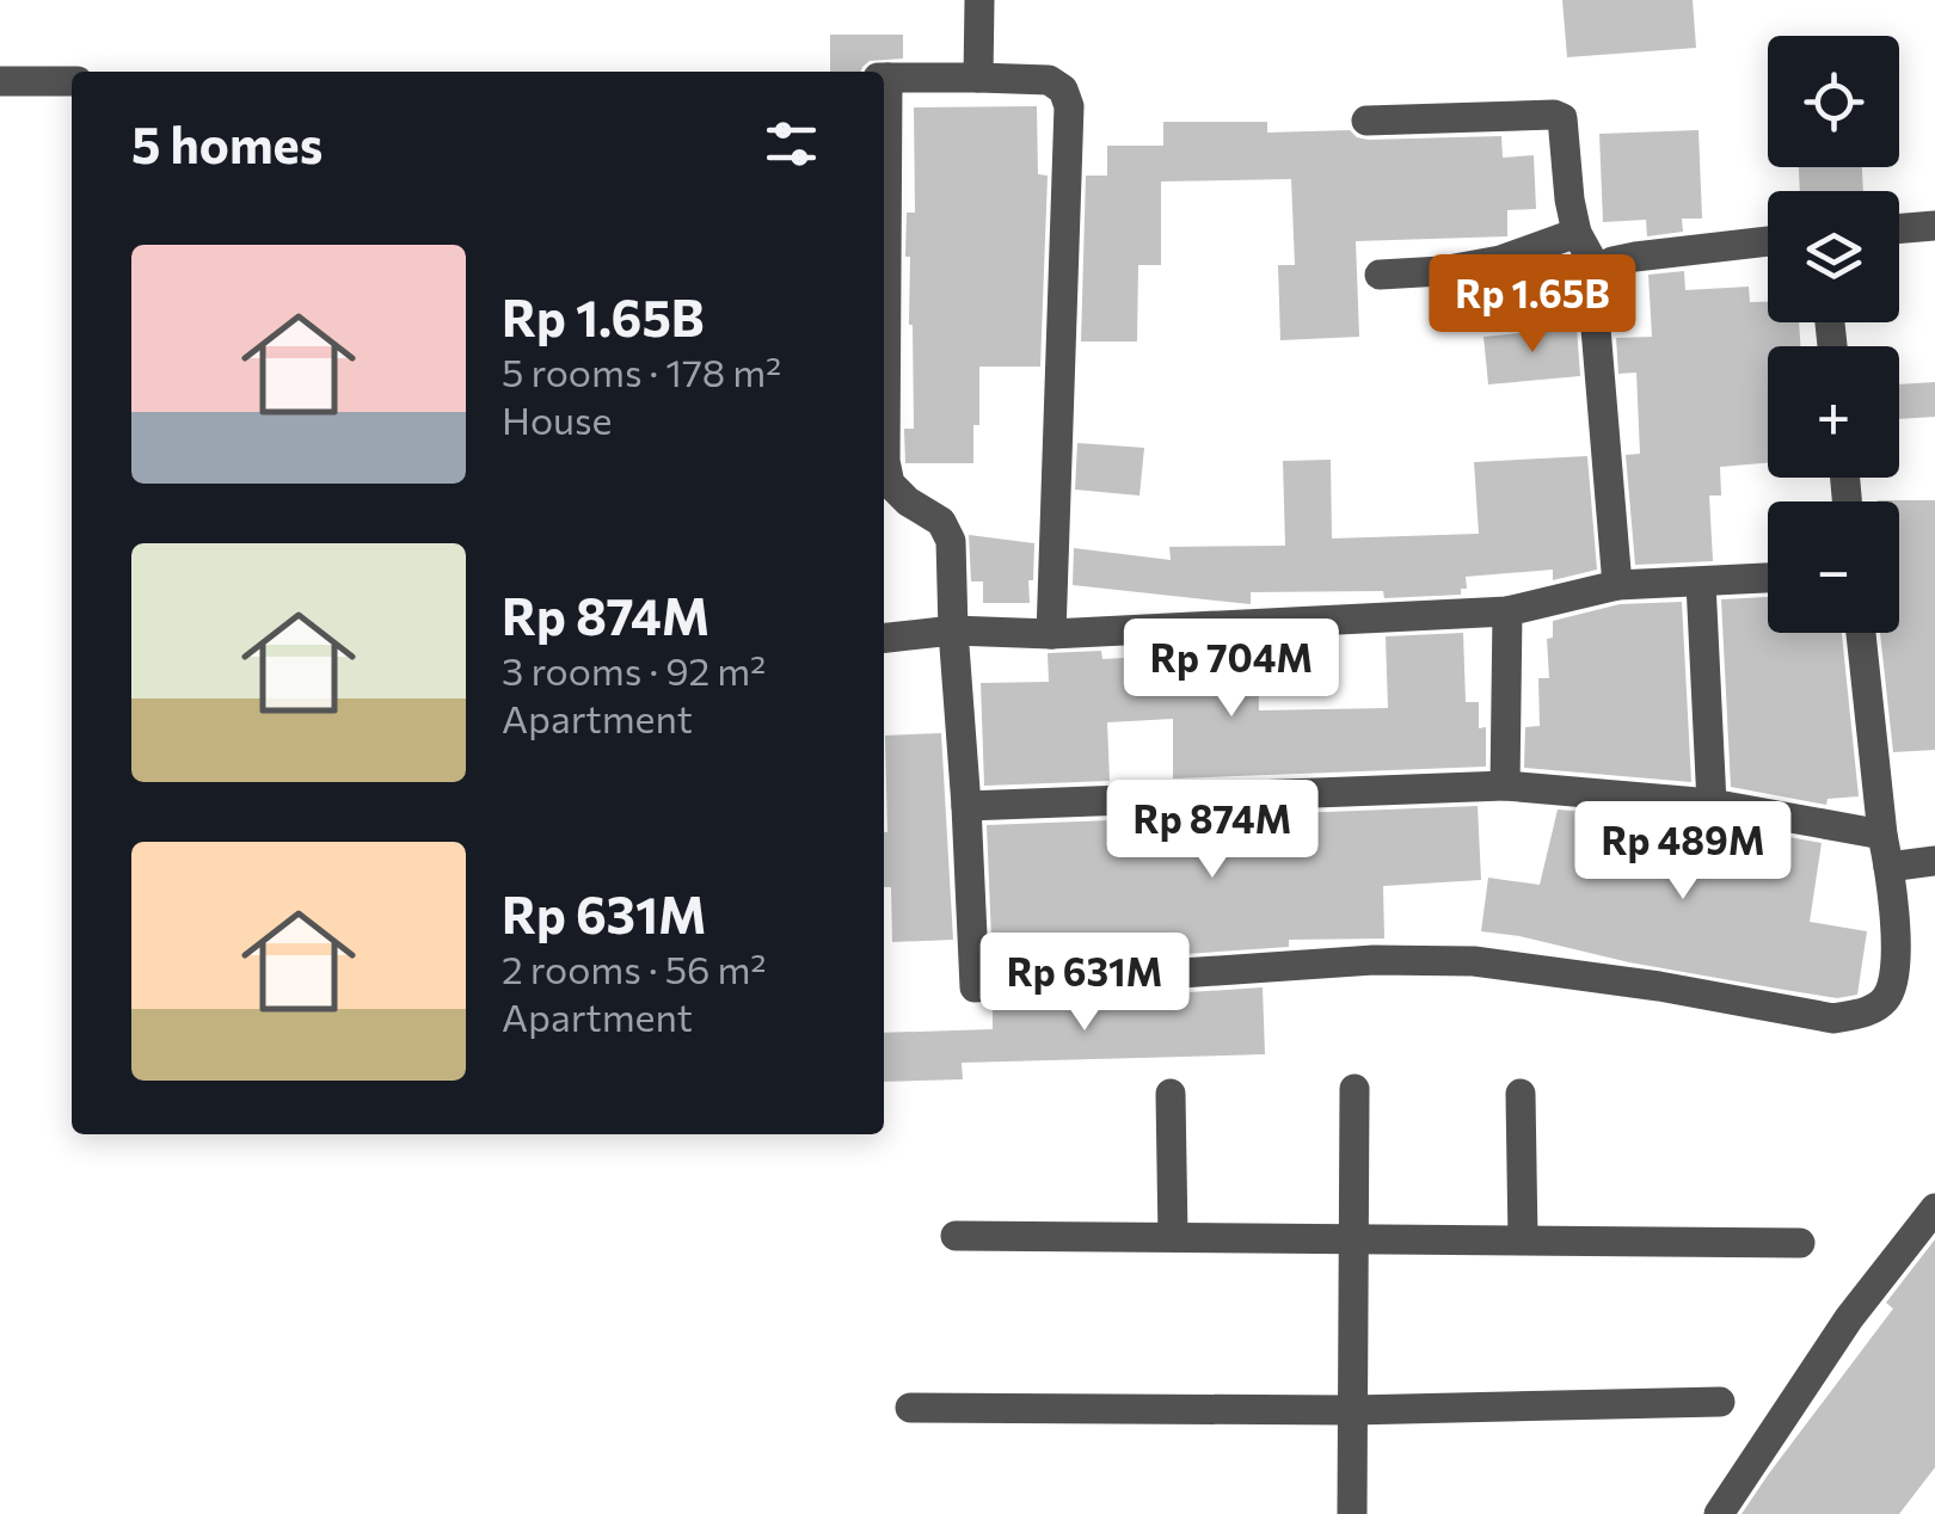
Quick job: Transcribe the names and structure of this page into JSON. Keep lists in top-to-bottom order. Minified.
{"page":{"map_buttons":["+","−"],"heading":"5 homes","list":[{"name":"Rp 1.65B","note":"5 rooms · 178 m² · House"},{"name":"Rp 874M","note":"3 rooms · 92 m² · Apartment"},{"name":"Rp 631M","note":"2 rooms · 56 m² · Apartment"}],"price":["Rp 1.65B","Rp 704M","Rp 874M","Rp 489M","Rp 631M"]}}
